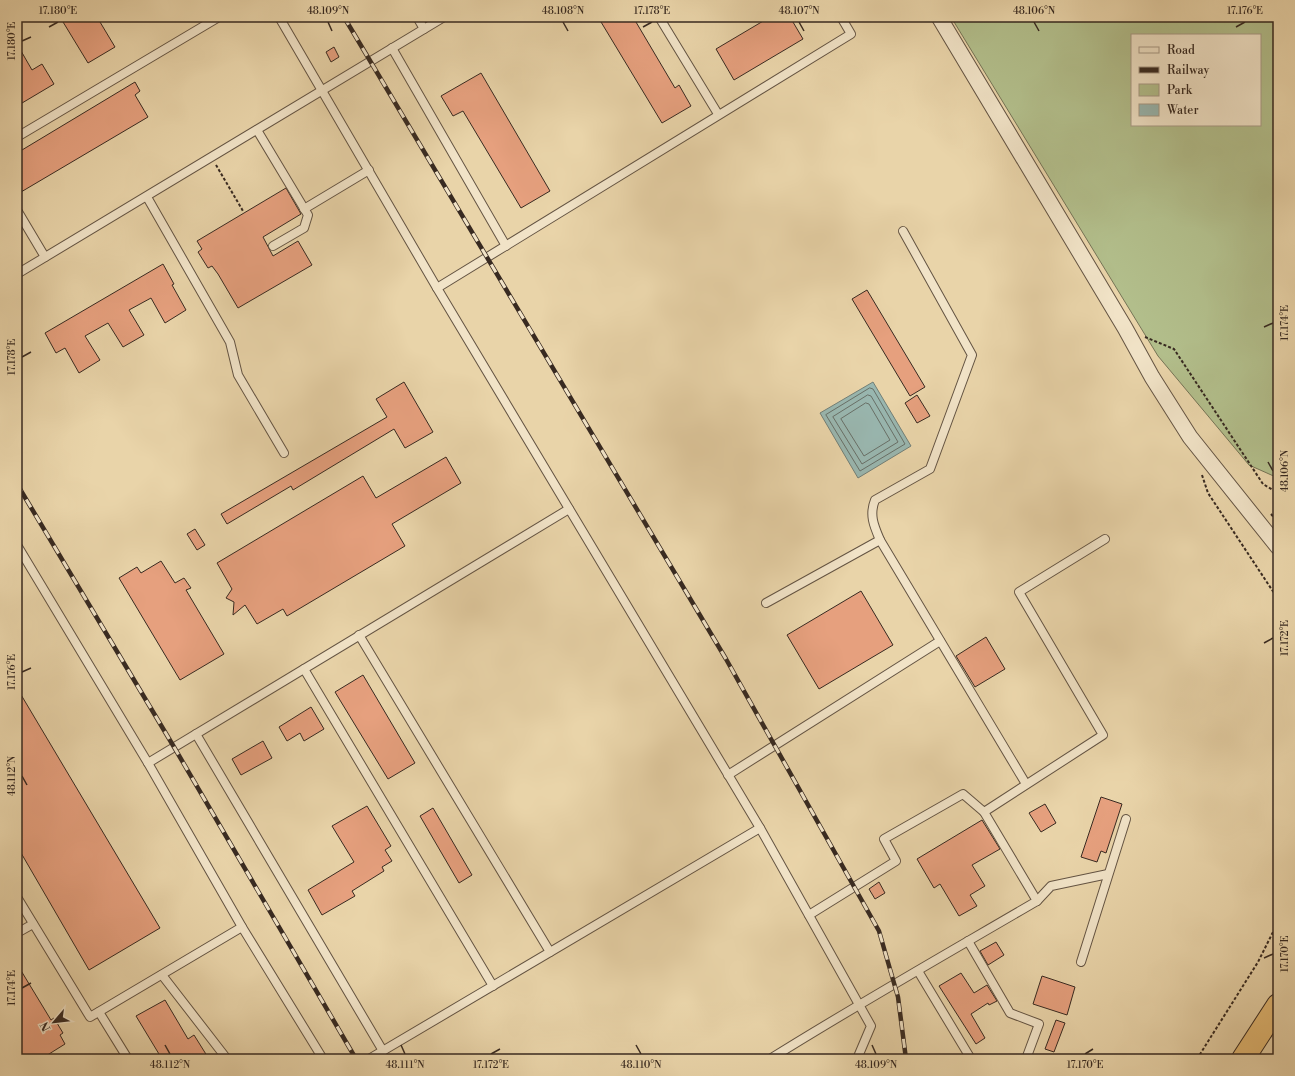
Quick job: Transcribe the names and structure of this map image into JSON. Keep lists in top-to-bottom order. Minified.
{"legend":["Road","Railway","Park","Water"],"north":"bottom left","coordinates":["17.180°E","48.109°N","48.108°N","17.178°E","48.107°N","48.106°N","17.176°E","17.174°E","17.172°E","48.112°N","17.170°E","48.111°N","48.110°N"]}
